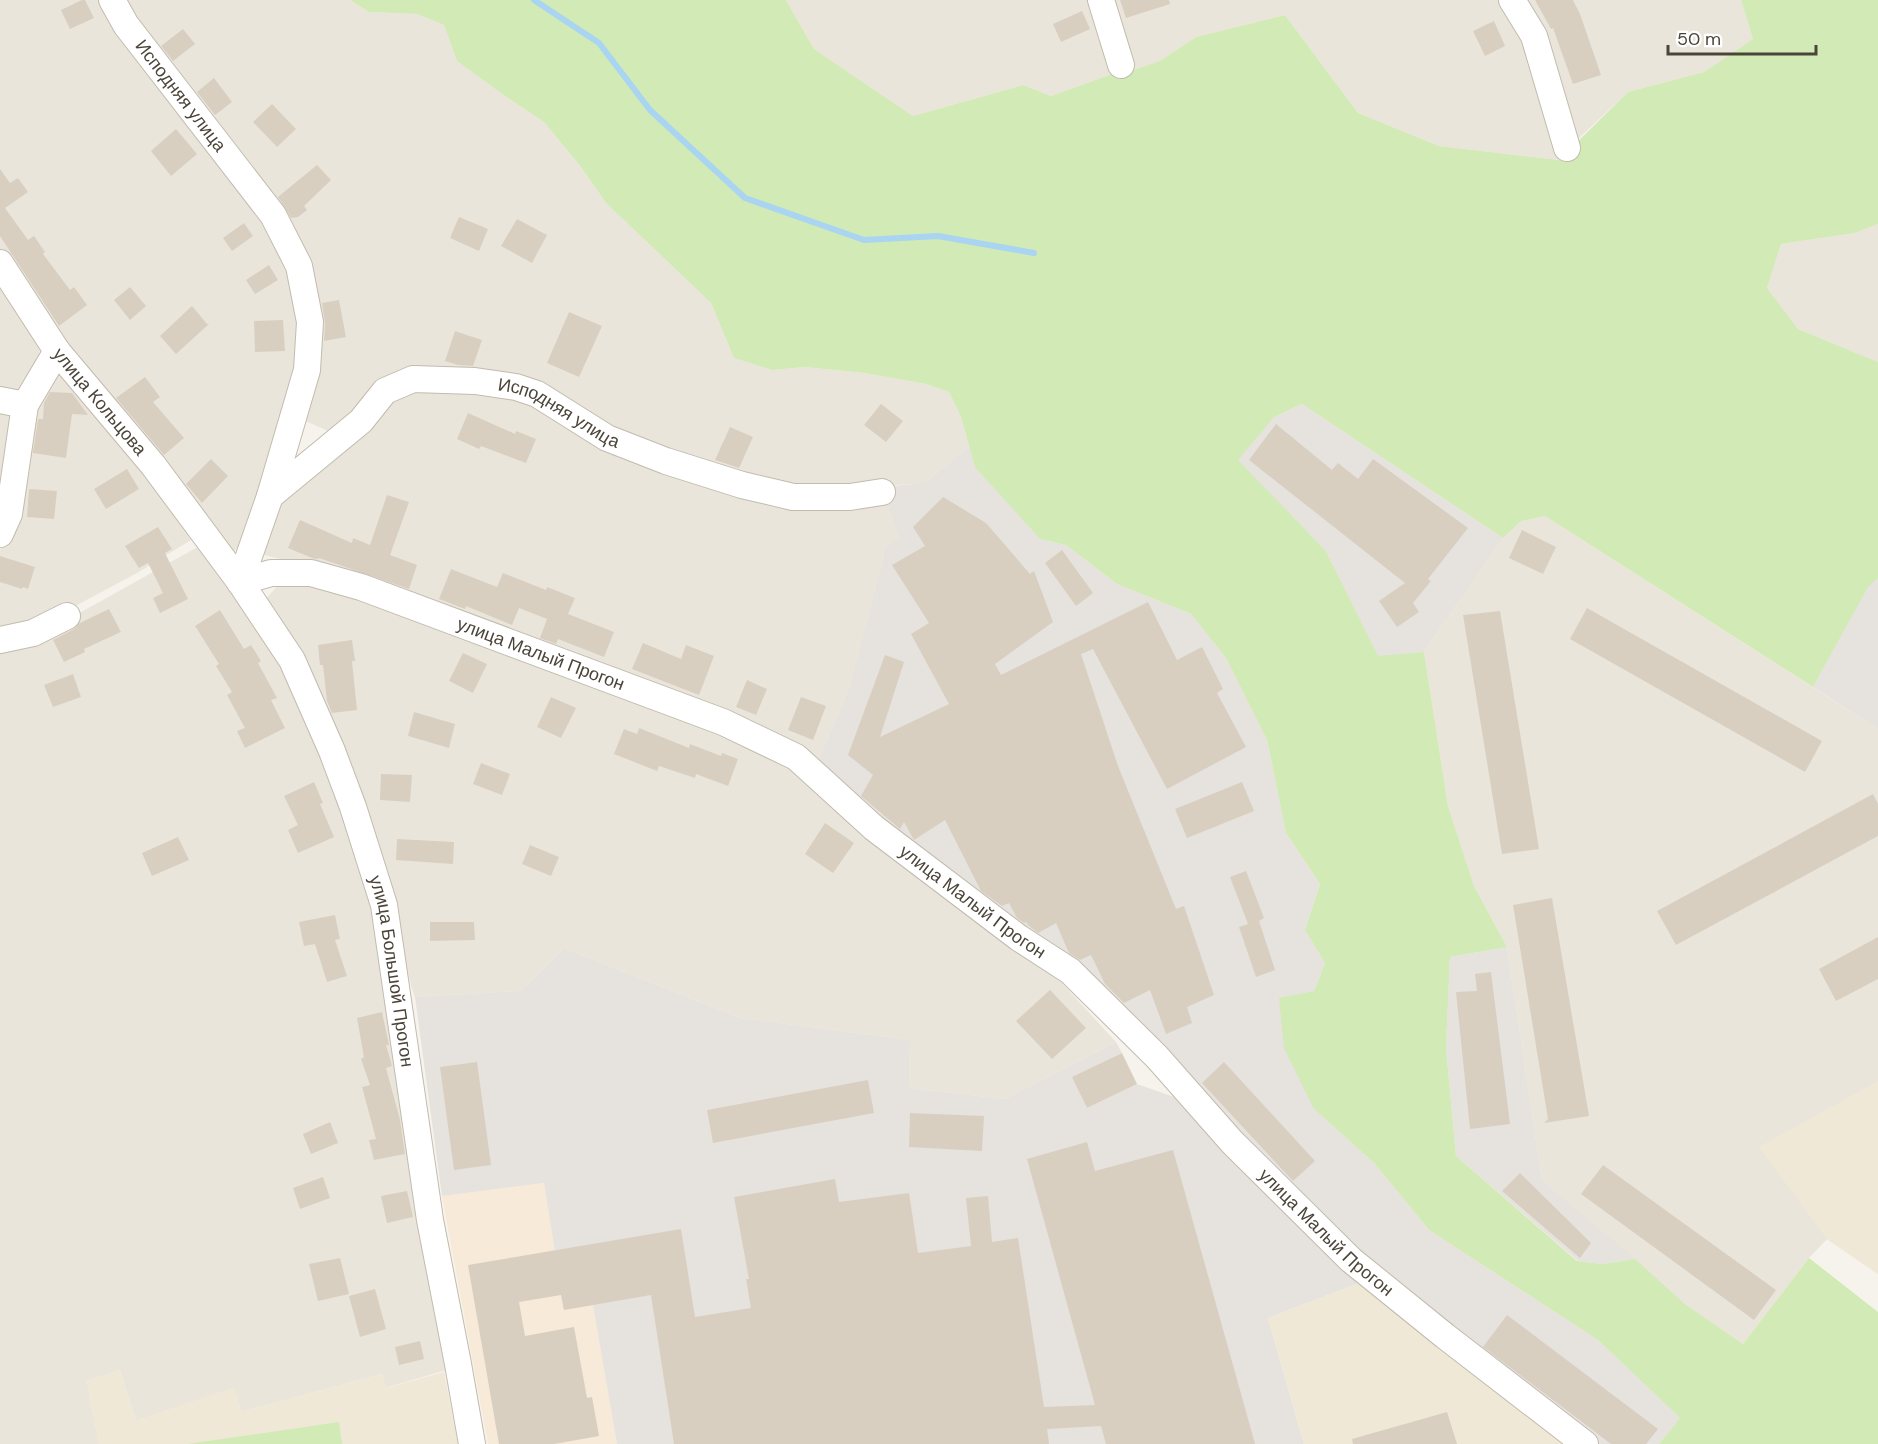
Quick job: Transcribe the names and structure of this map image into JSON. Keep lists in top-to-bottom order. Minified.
{"streets":{"street":["Исподняя улица","улица Кольцова","улица Малый Прогон","улица Большой Прогон"]},"crossings":[["Исподняя улица","улица Малый Прогон"],["Исподняя улица","улица Большой Прогон"],["улица Кольцова","улица Большой Прогон"],["улица Малый Прогон","улица Большой Прогон"]],"scale_bar":"50 m"}
